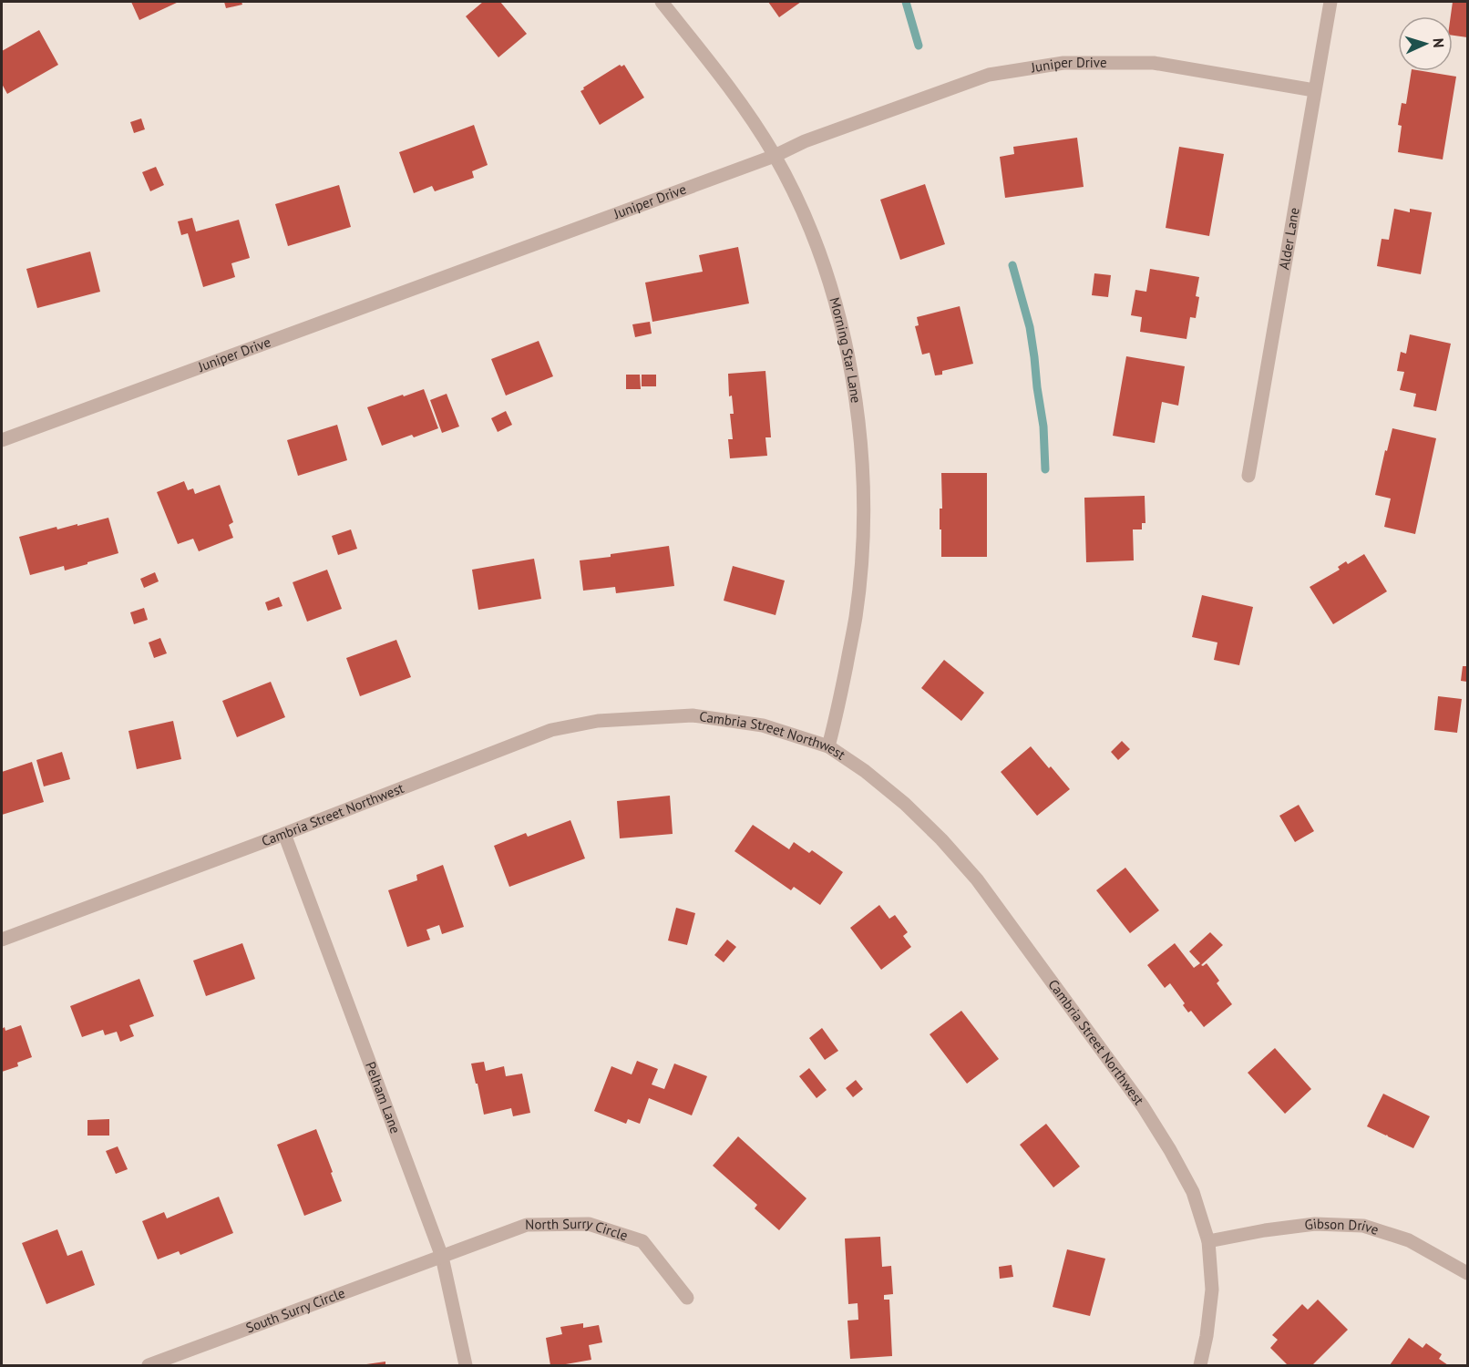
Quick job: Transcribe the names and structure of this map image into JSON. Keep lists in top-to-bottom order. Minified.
{"streets":{"street":["Juniper Drive","Alder Lane","Morning Star Lane","Cambria Street Northwest","Pelham Lane","Gibson Drive","North Surry Circle","South Surry Circle"]},"crossings":[["Juniper Drive","Alder Lane"],["Juniper Drive","Morning Star Lane"],["Morning Star Lane","Cambria Street Northwest"],["Cambria Street Northwest","Pelham Lane"],["Cambria Street Northwest","Gibson Drive"],["Pelham Lane","North Surry Circle"],["Pelham Lane","South Surry Circle"],["North Surry Circle","South Surry Circle"]],"north":"right"}
